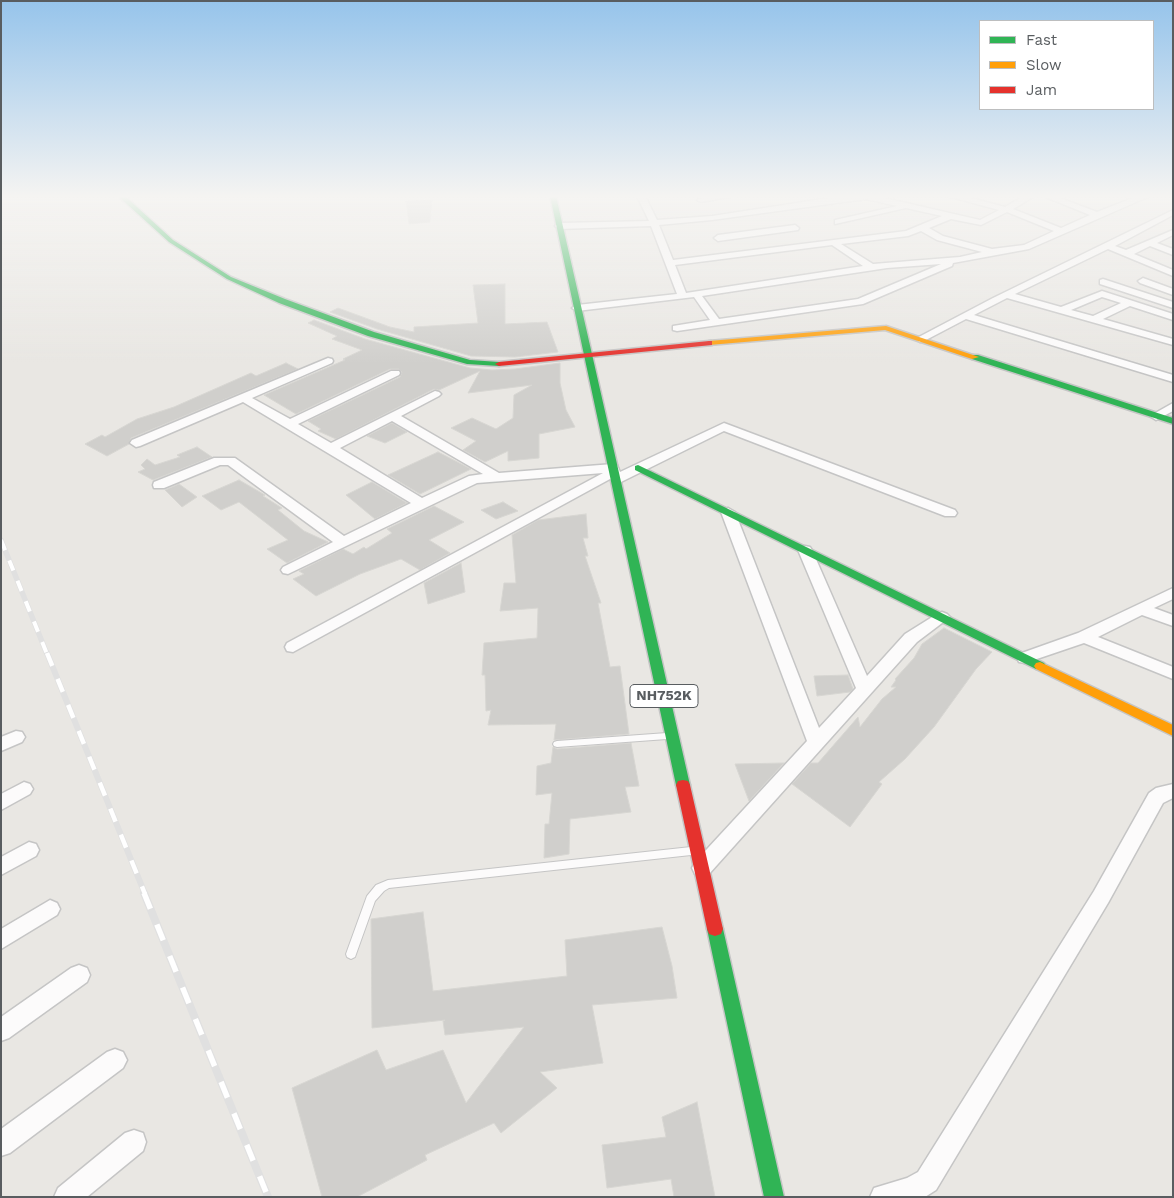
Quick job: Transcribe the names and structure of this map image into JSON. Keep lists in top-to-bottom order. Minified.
{"streets":{"main road":["NH752K"]},"legend":["Fast","Slow","Jam"]}
